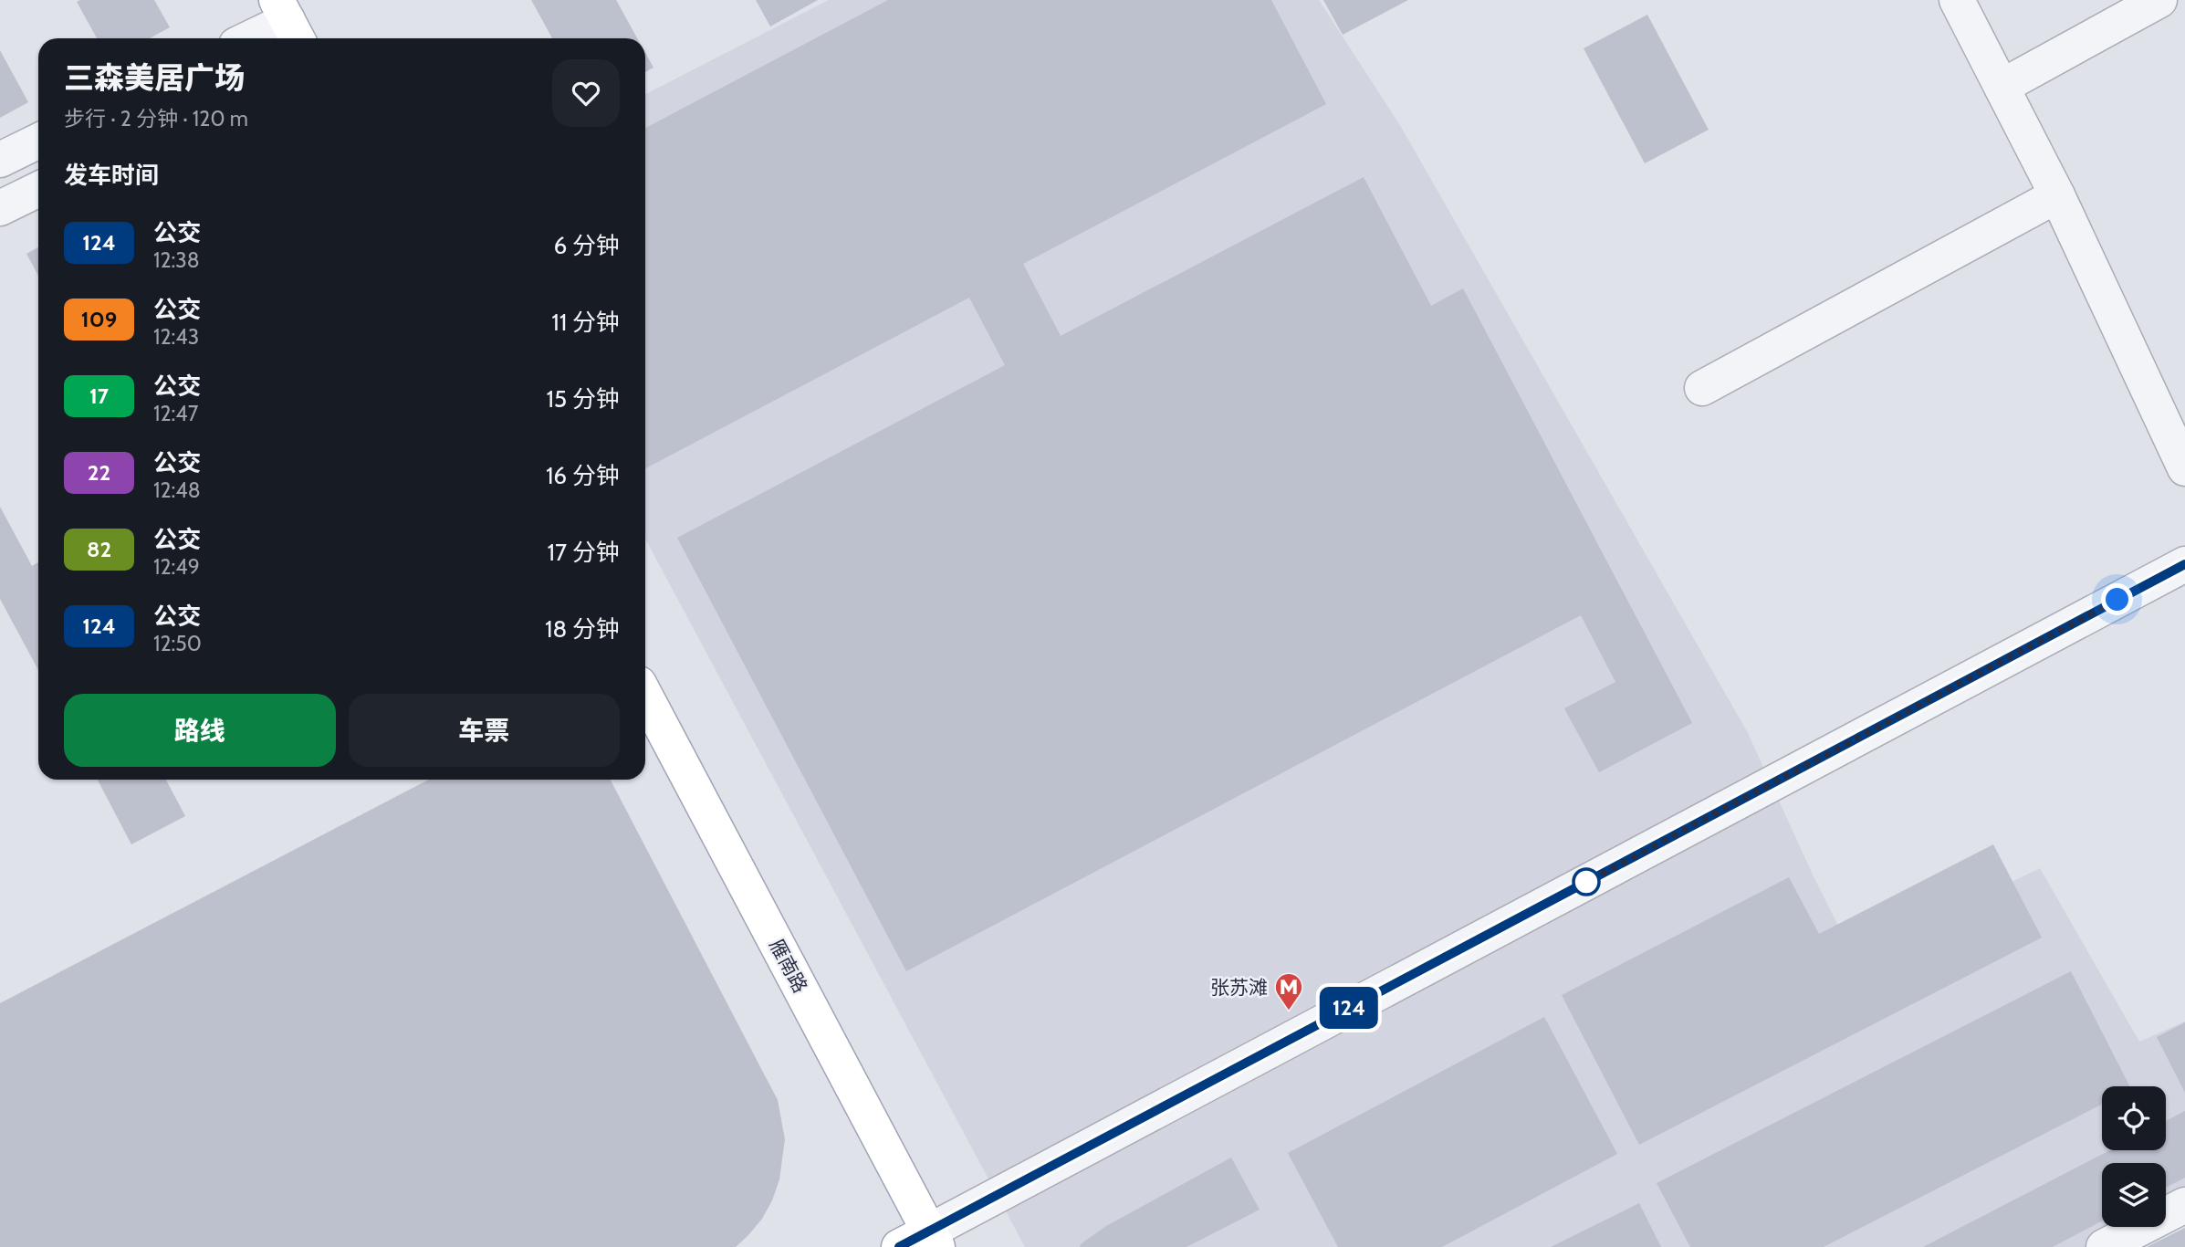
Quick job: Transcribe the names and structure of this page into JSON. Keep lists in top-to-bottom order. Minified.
{"streets":{"main road":["雁南路"]},"places":{"metro station":["张苏滩"]},"lines":["bus line 124"],"page":{"on_map":"124","heading":[["三森美居广场","步行 · 2 分钟 · 120 m"],"发车时间"],"list":[{"mark":"124","name":"公交","note":"12:38","value":"6 分钟"},{"mark":"109","name":"公交","note":"12:43","value":"11 分钟"},{"mark":"17","name":"公交","note":"12:47","value":"15 分钟"},{"mark":"22","name":"公交","note":"12:48","value":"16 分钟"},{"mark":"82","name":"公交","note":"12:49","value":"17 分钟"},{"mark":"124","name":"公交","note":"12:50","value":"18 分钟"}],"buttons":["路线","车票"]}}
